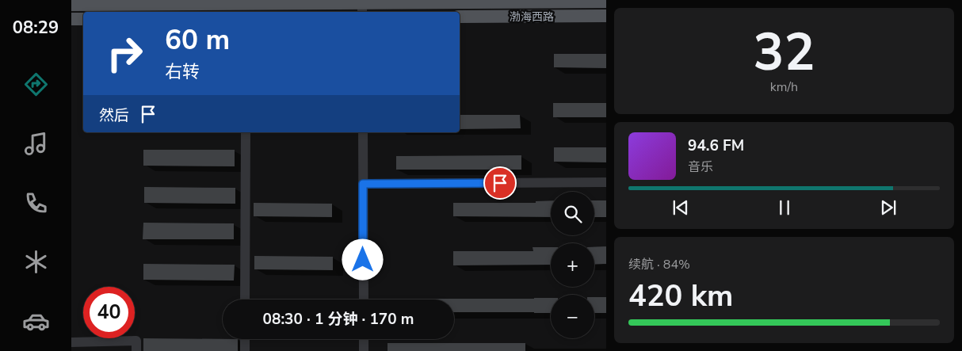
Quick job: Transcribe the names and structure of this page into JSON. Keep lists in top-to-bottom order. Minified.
{"streets":{"main road":["渤海西路"]},"page":{"tabs":"08:29","tile":[["32","km/h"],["续航 · 84%","420 km"]],"turn":["60 m","右转"],"then":"然后","song":["94.6 FM","音乐"],"map_buttons":["+","−"],"limit":"40","trip":"08:30 · 1 分钟 · 170 m"}}
